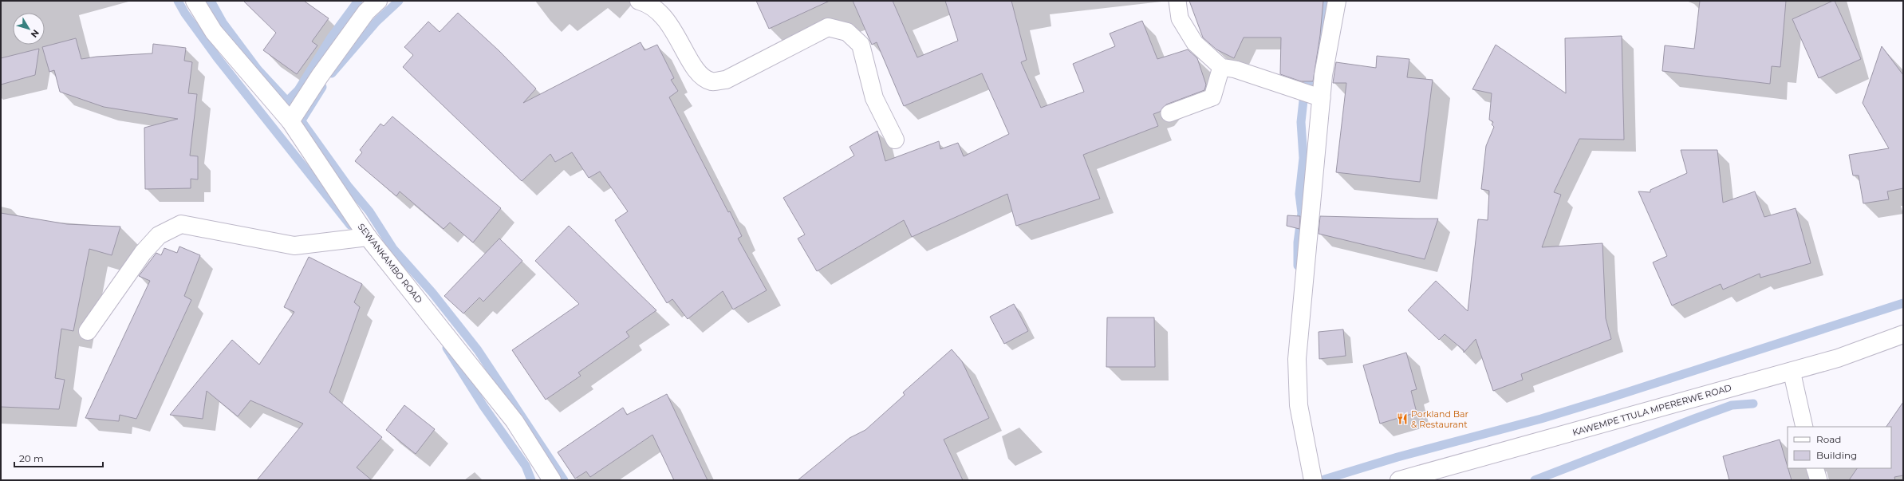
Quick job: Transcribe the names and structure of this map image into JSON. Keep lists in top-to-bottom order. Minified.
{"streets":{"street":["SEWANKAMBO ROAD","KAWEMPE TTULA MPERERWE ROAD"]},"places":{"restaurant":["Porkland Bar & Restaurant"]},"legend":["Road","Building"],"scale_bar":"20 m","north":"bottom right"}
